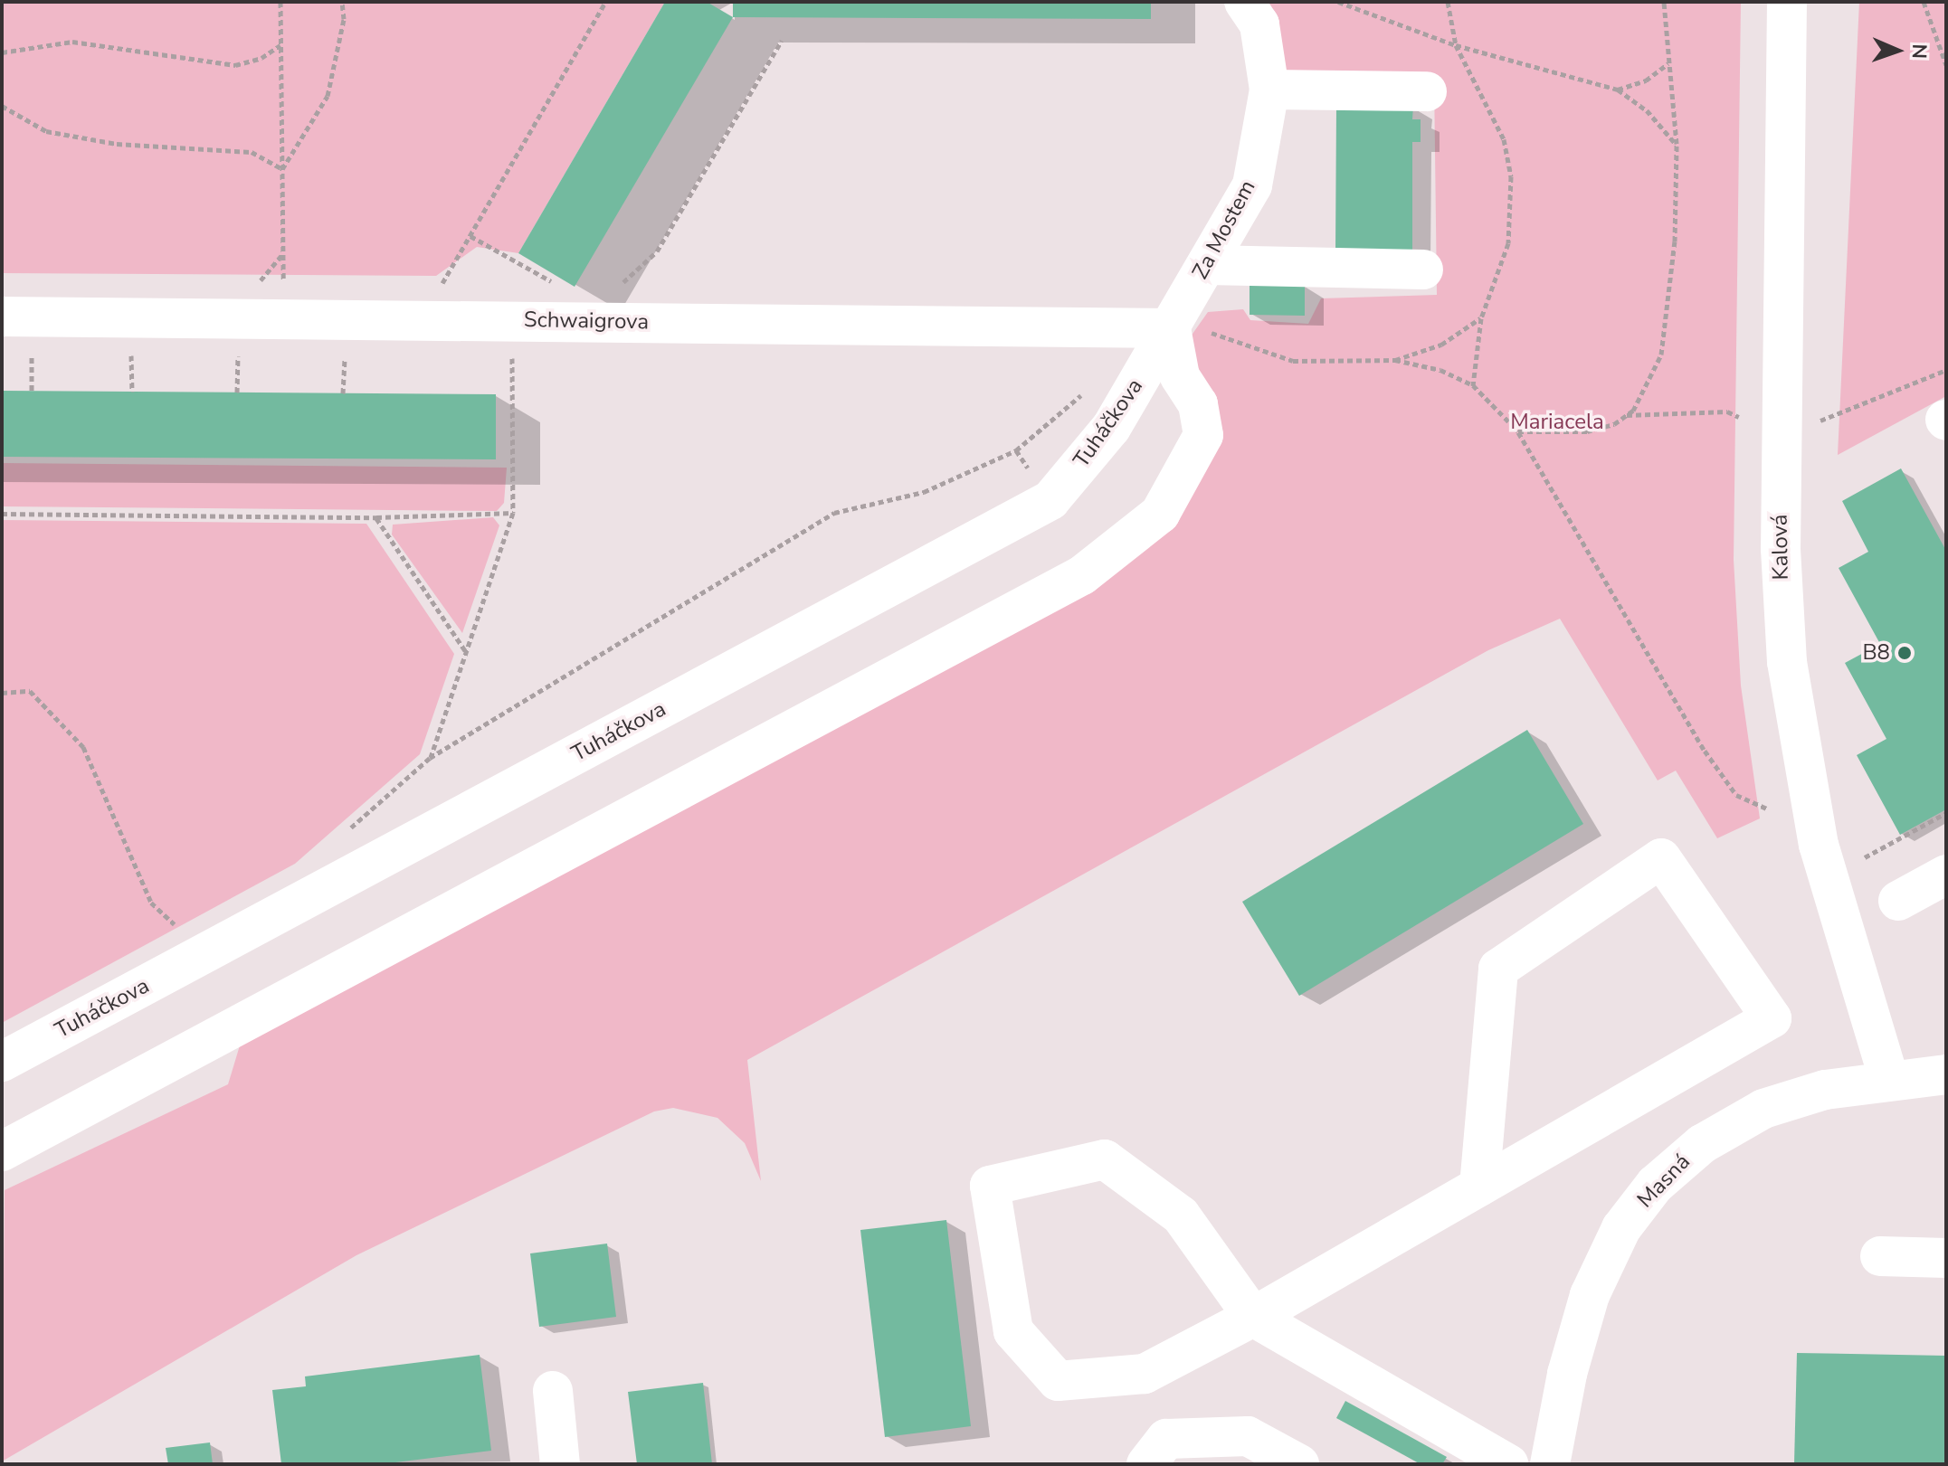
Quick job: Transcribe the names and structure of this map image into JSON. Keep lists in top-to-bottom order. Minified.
{"streets":{"street":["Za Mostem","Schwaigrova","Tuháčkova","Kalová","Masná"]},"crossings":[["Za Mostem","Schwaigrova"],["Za Mostem","Tuháčkova"],["Schwaigrova","Tuháčkova"],["Kalová","Masná"]],"parks":["Mariacela"],"places":["B8"],"north":"right"}
